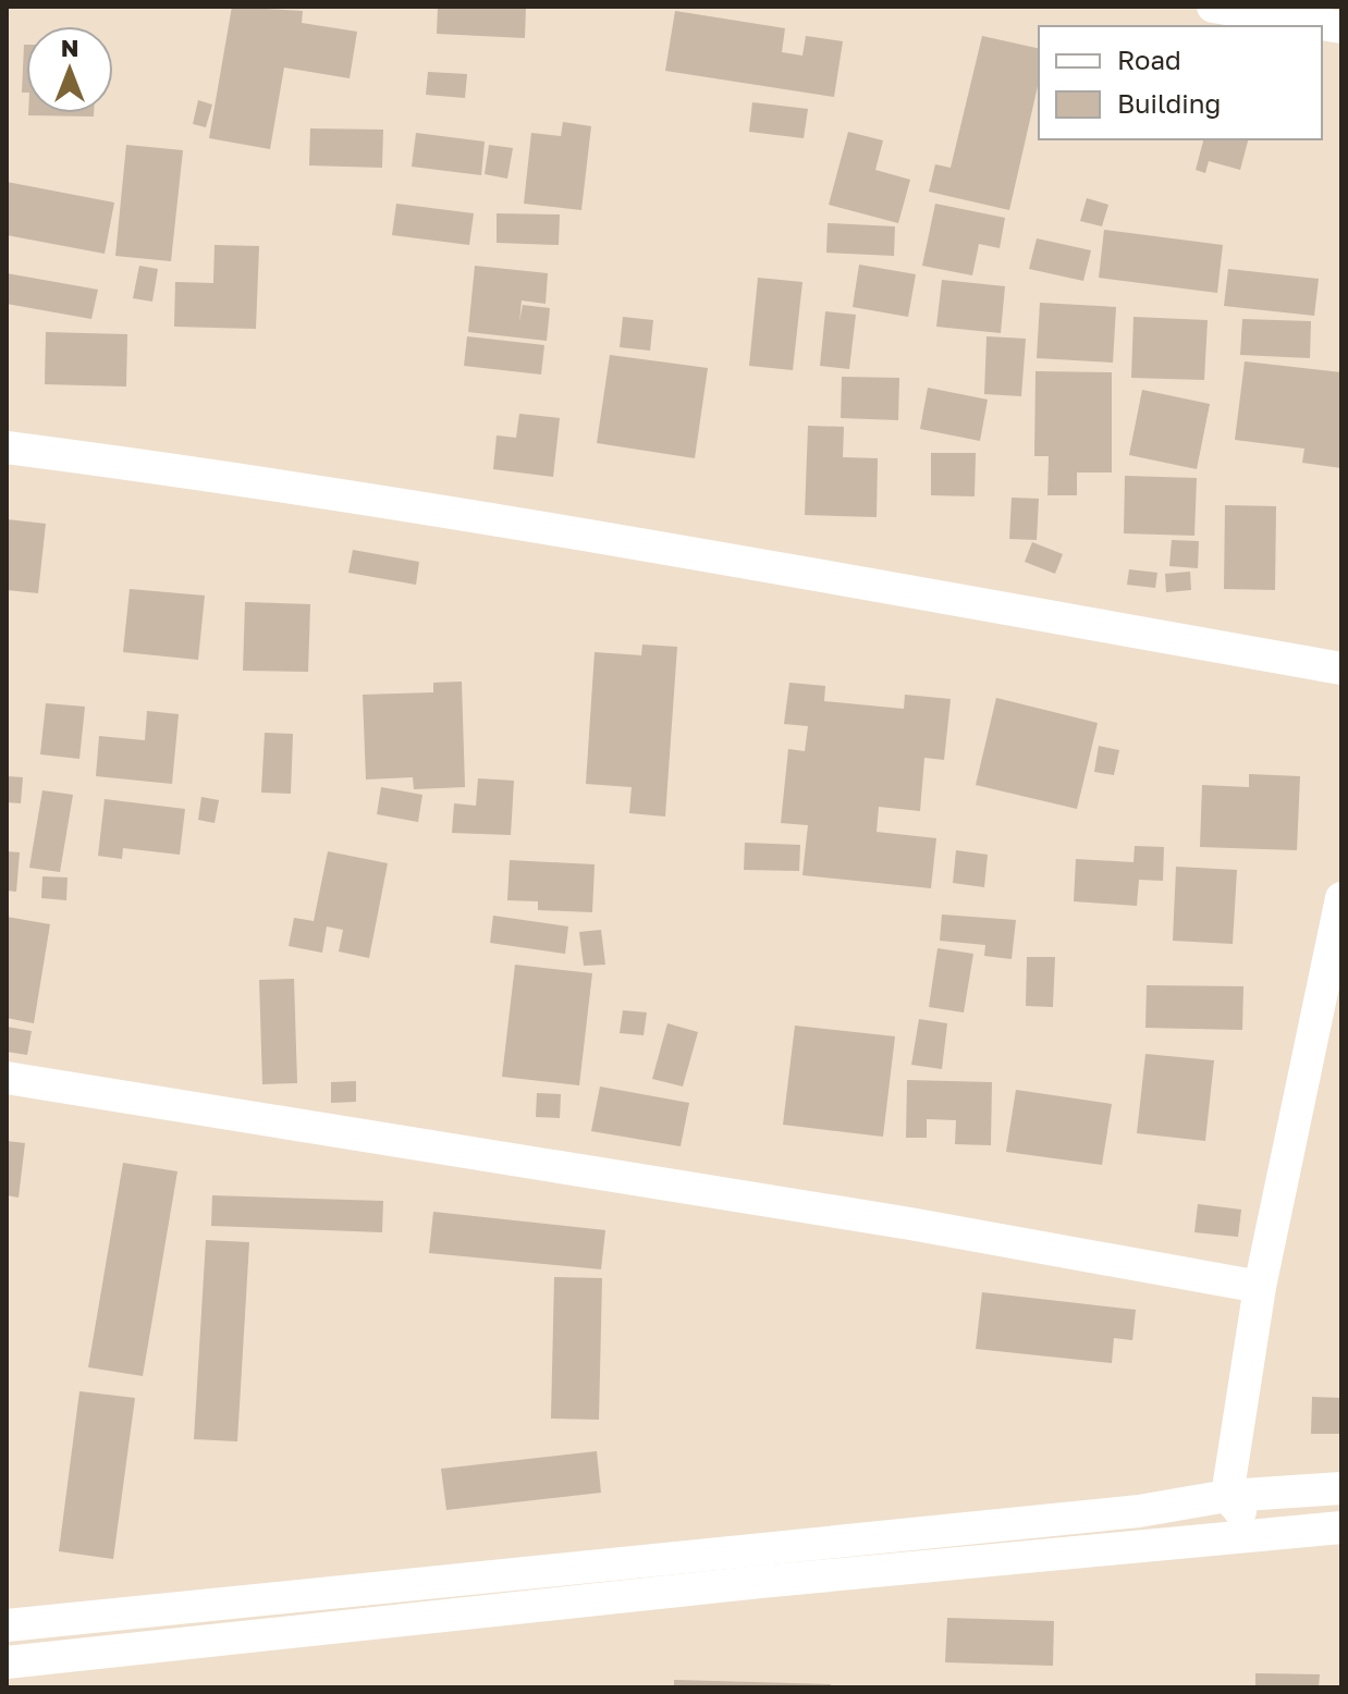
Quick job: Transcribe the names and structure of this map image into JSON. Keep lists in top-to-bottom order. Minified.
{"legend":["Road","Building"],"north":"top"}
